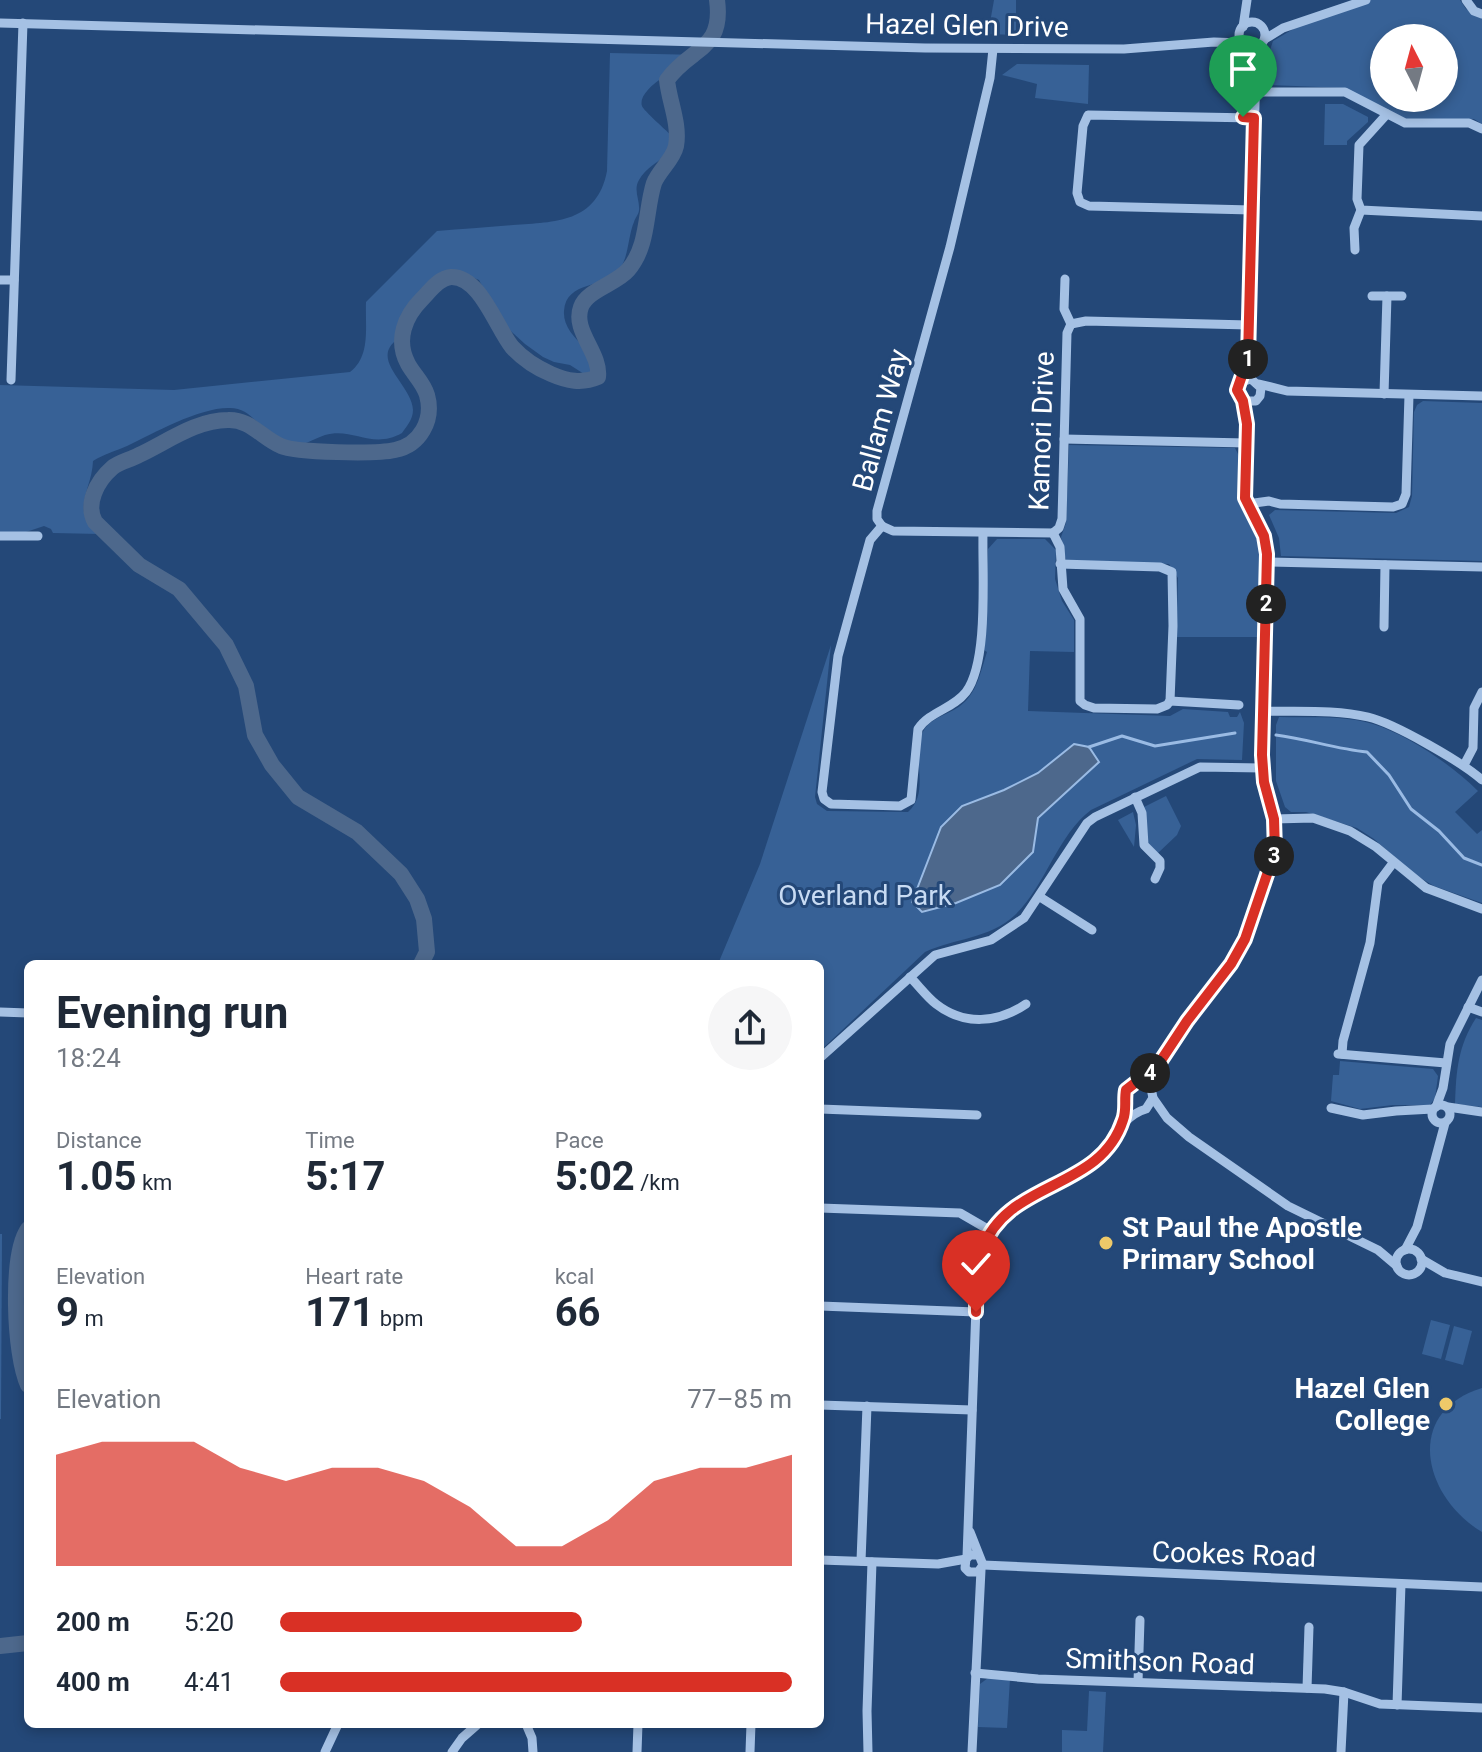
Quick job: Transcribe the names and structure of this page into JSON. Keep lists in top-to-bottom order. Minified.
{"streets":{"street":["Hazel Glen Drive","Ballam Way","Kamori Drive","Cookes Road","Smithson Road"]},"crossings":[["Hazel Glen Drive","Ballam Way"]],"parks":["Overland Park"],"places":["St Paul the Apostle Primary School","Hazel Glen College"],"north":"top","page":{"pins":["1","2","3","4"],"heading":["Evening run","18:24"],"stats":[["Distance","1.05 km"],["Time","5:17"],["Pace","5:02 /km"],["Elevation","9 m"],["Heart rate","171 bpm"],["kcal","66"]],"chart":["Elevation","77–85 m"],"list":[{"name":"200 m","note":"5:20"},{"name":"400 m","note":"4:41"}]}}
